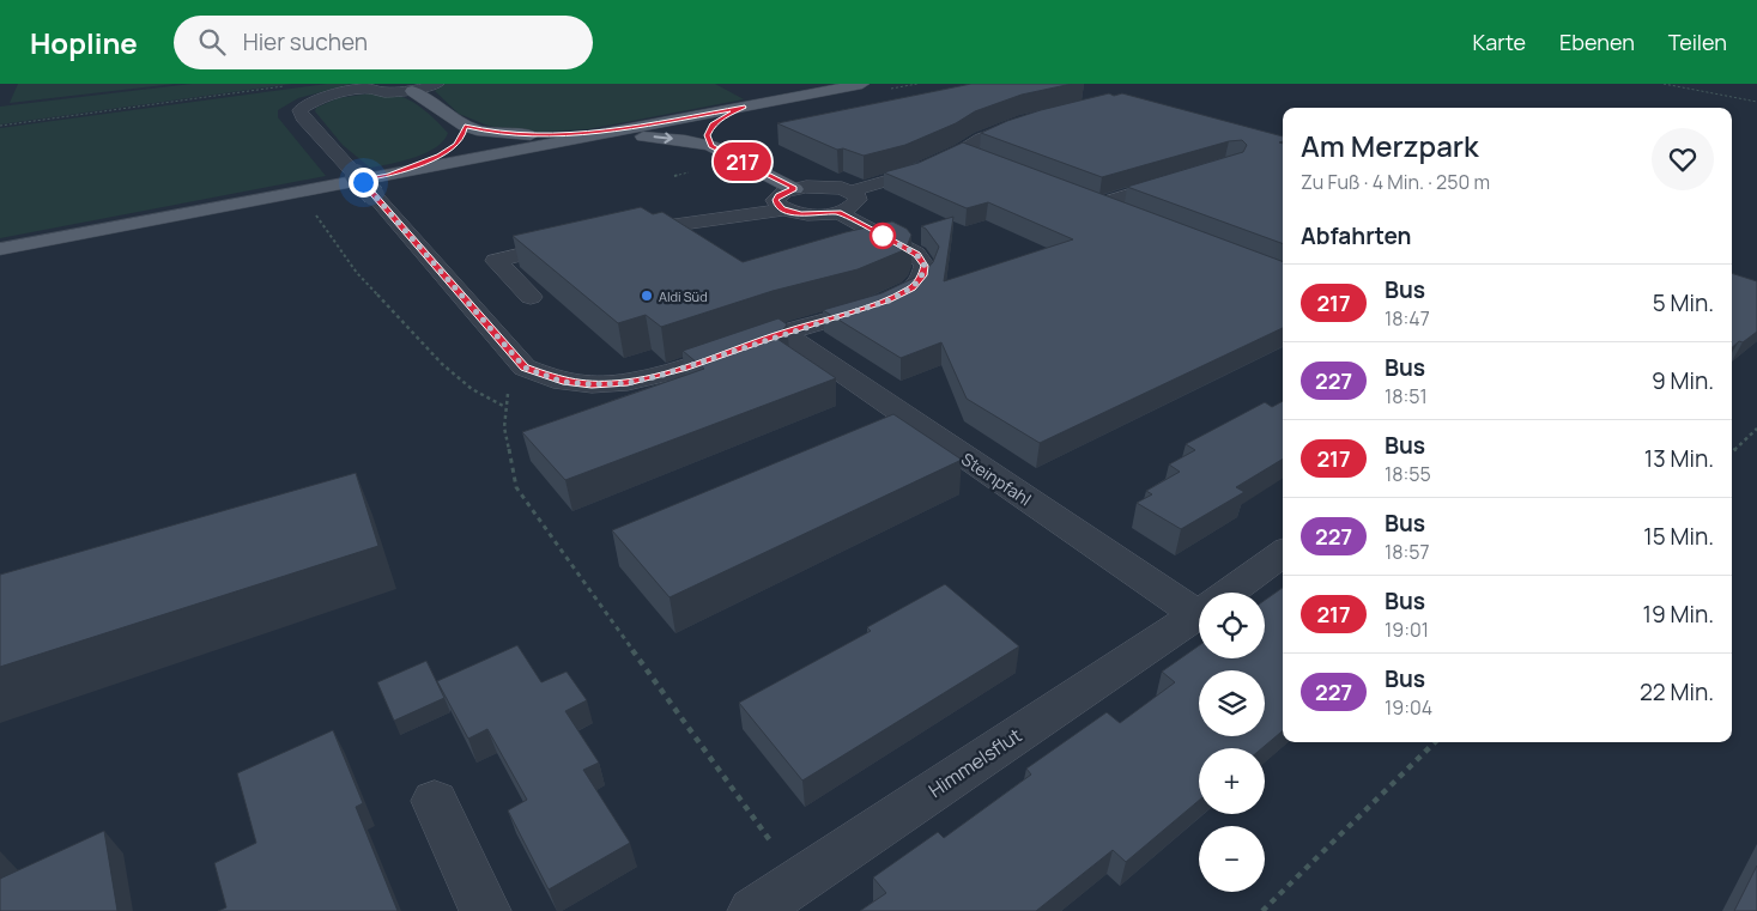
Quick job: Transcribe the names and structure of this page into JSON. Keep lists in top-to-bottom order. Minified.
{"streets":{"street":["Steinpfahl","Himmelsflut"]},"places":["Aldi Süd"],"lines":["bus line 217"],"page":{"header":"Hopline","search":"Hier suchen","nav":["Karte","Ebenen","Teilen"],"on_map":"217","heading":[["Am Merzpark","Zu Fuß · 4 Min. · 250 m"],"Abfahrten"],"list":[{"mark":"217","name":"Bus","note":"18:47","value":"5 Min."},{"mark":"227","name":"Bus","note":"18:51","value":"9 Min."},{"mark":"217","name":"Bus","note":"18:55","value":"13 Min."},{"mark":"227","name":"Bus","note":"18:57","value":"15 Min."},{"mark":"217","name":"Bus","note":"19:01","value":"19 Min."},{"mark":"227","name":"Bus","note":"19:04","value":"22 Min."}],"map_buttons":["+","−"]}}
